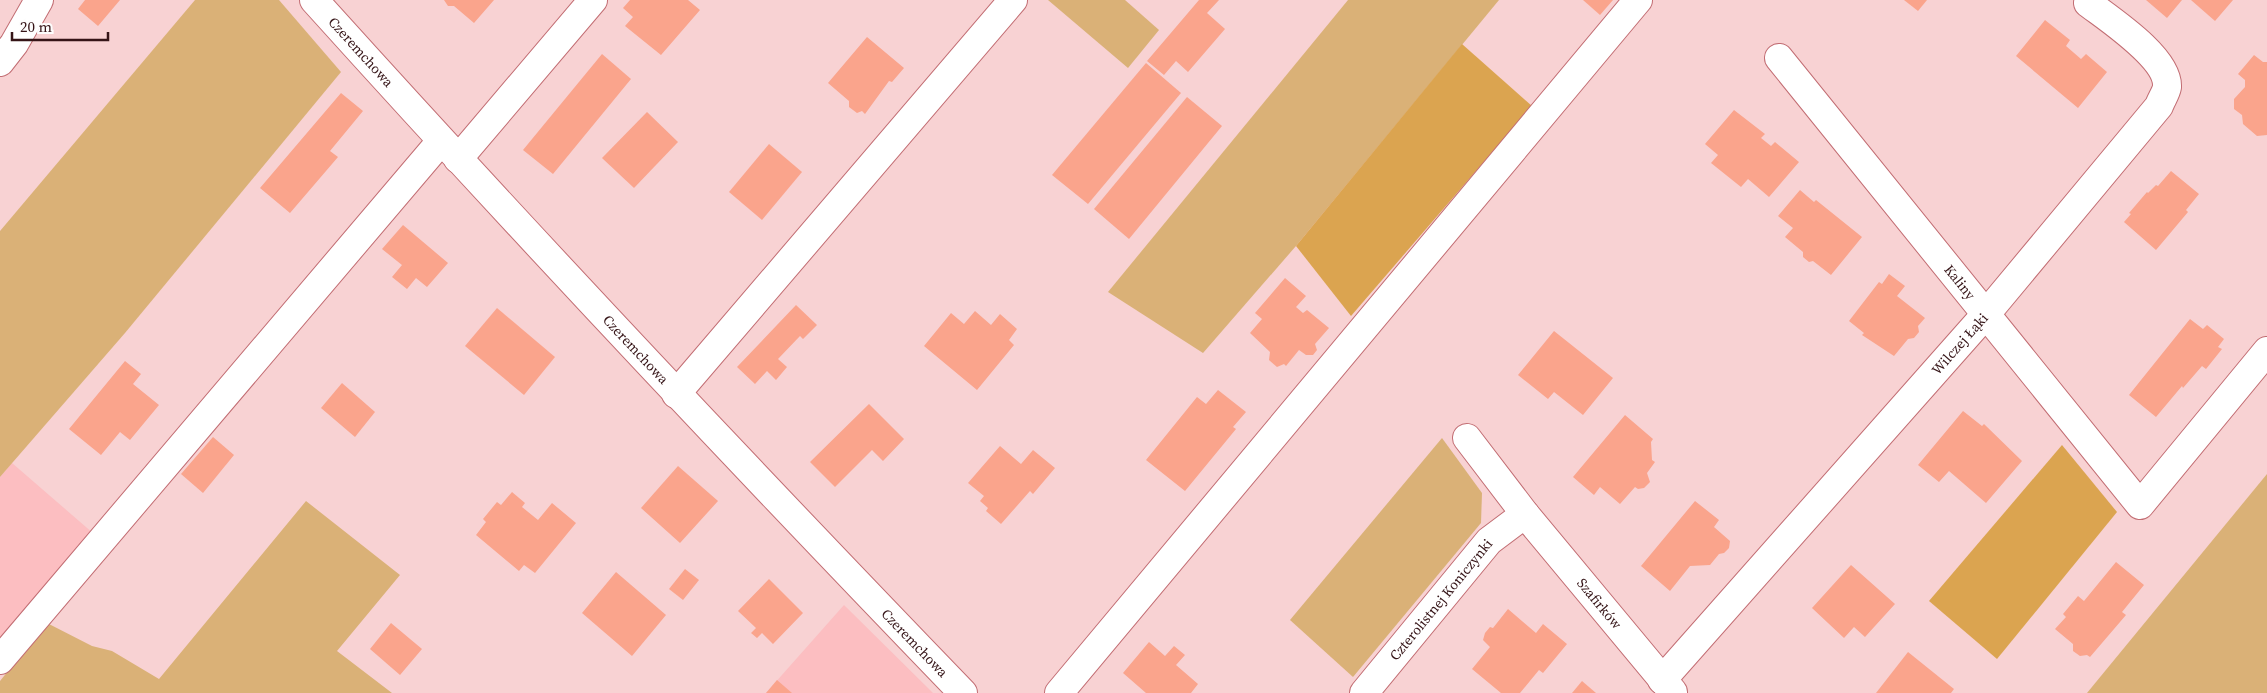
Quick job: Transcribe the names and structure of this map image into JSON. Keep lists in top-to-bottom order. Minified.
{"streets":{"street":["Czeremchowa","Kaliny","Wilczej Łąki","Czterolistnej Koniczynki","Szafirków"]},"crossings":[["Kaliny","Wilczej Łąki"],["Wilczej Łąki","Szafirków"],["Czterolistnej Koniczynki","Szafirków"]],"scale_bar":"20 m"}
